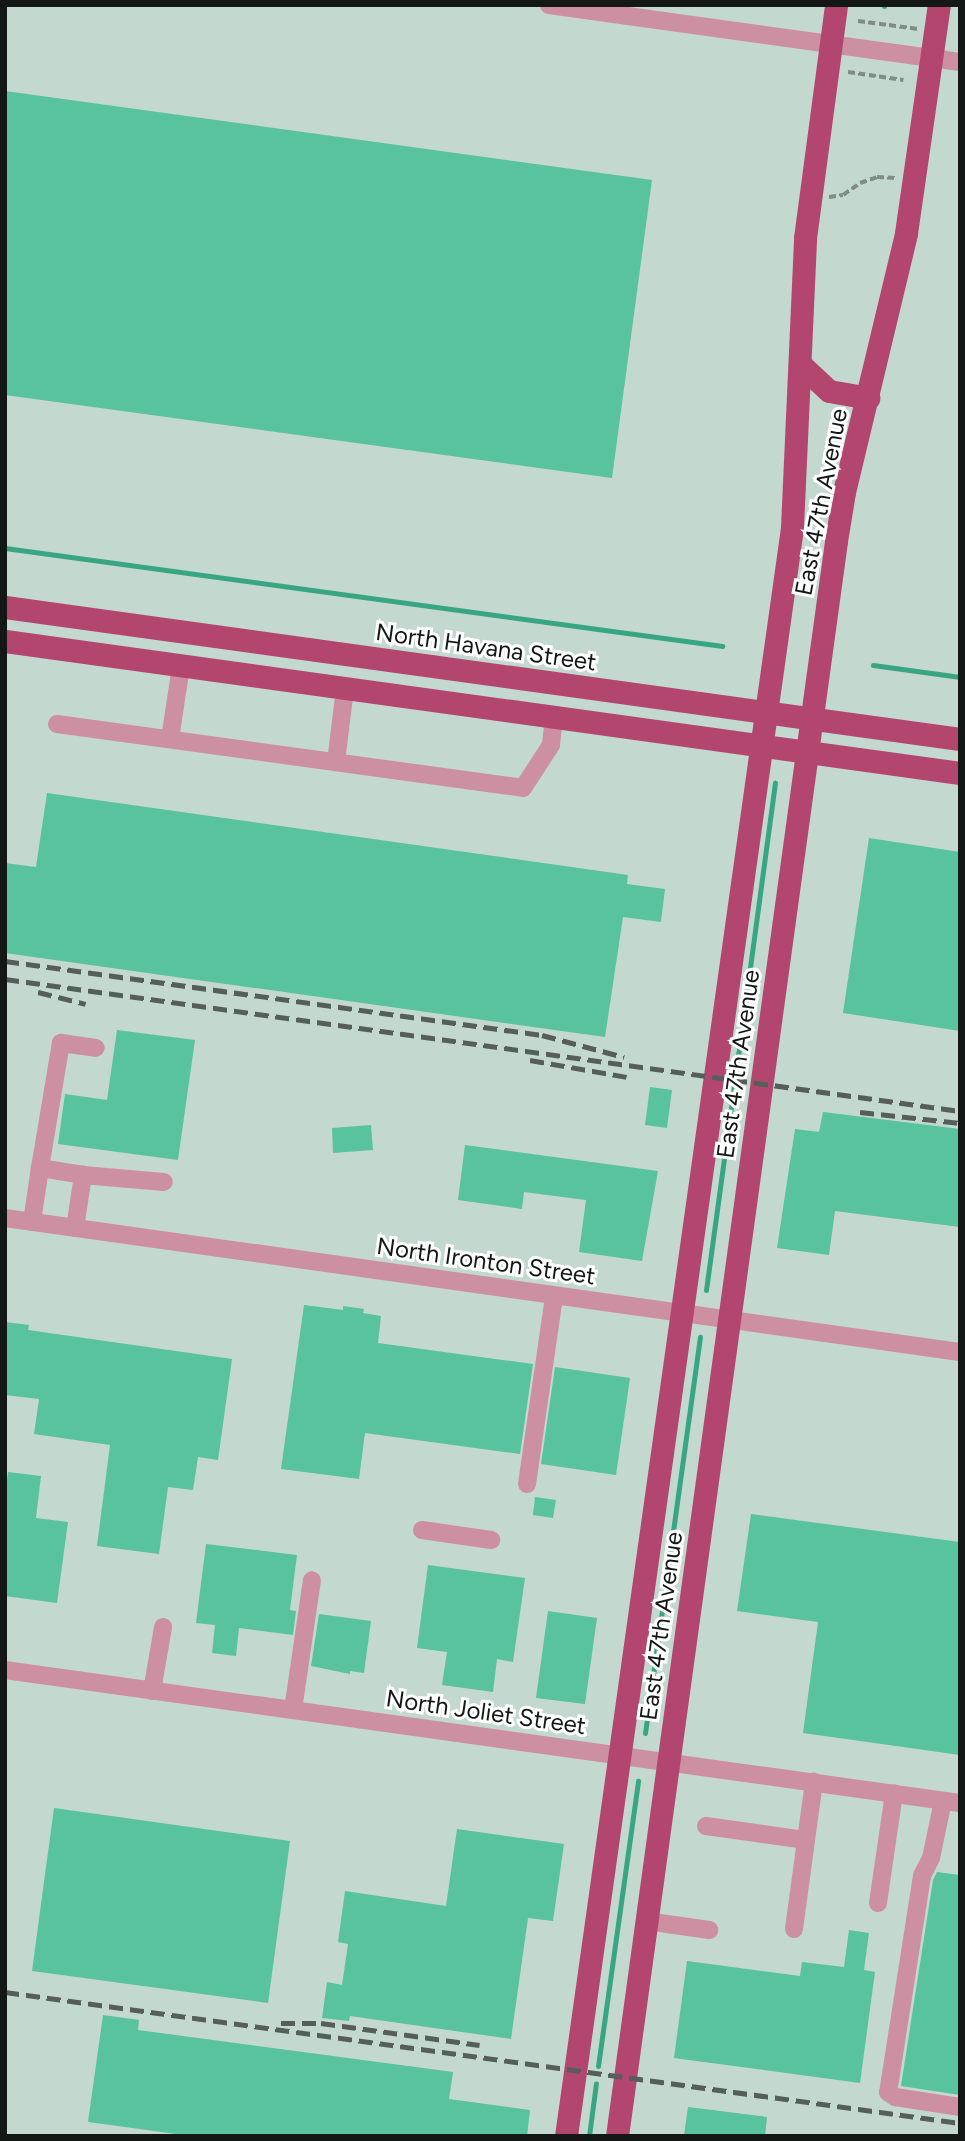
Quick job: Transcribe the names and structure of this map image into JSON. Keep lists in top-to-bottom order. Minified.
{"streets":{"main road":["East 47th Avenue","North Havana Street"],"street":["North Ironton Street","North Joliet Street"]},"crossings":[["East 47th Avenue","North Havana Street"],["East 47th Avenue","North Ironton Street"],["East 47th Avenue","North Joliet Street"]]}
